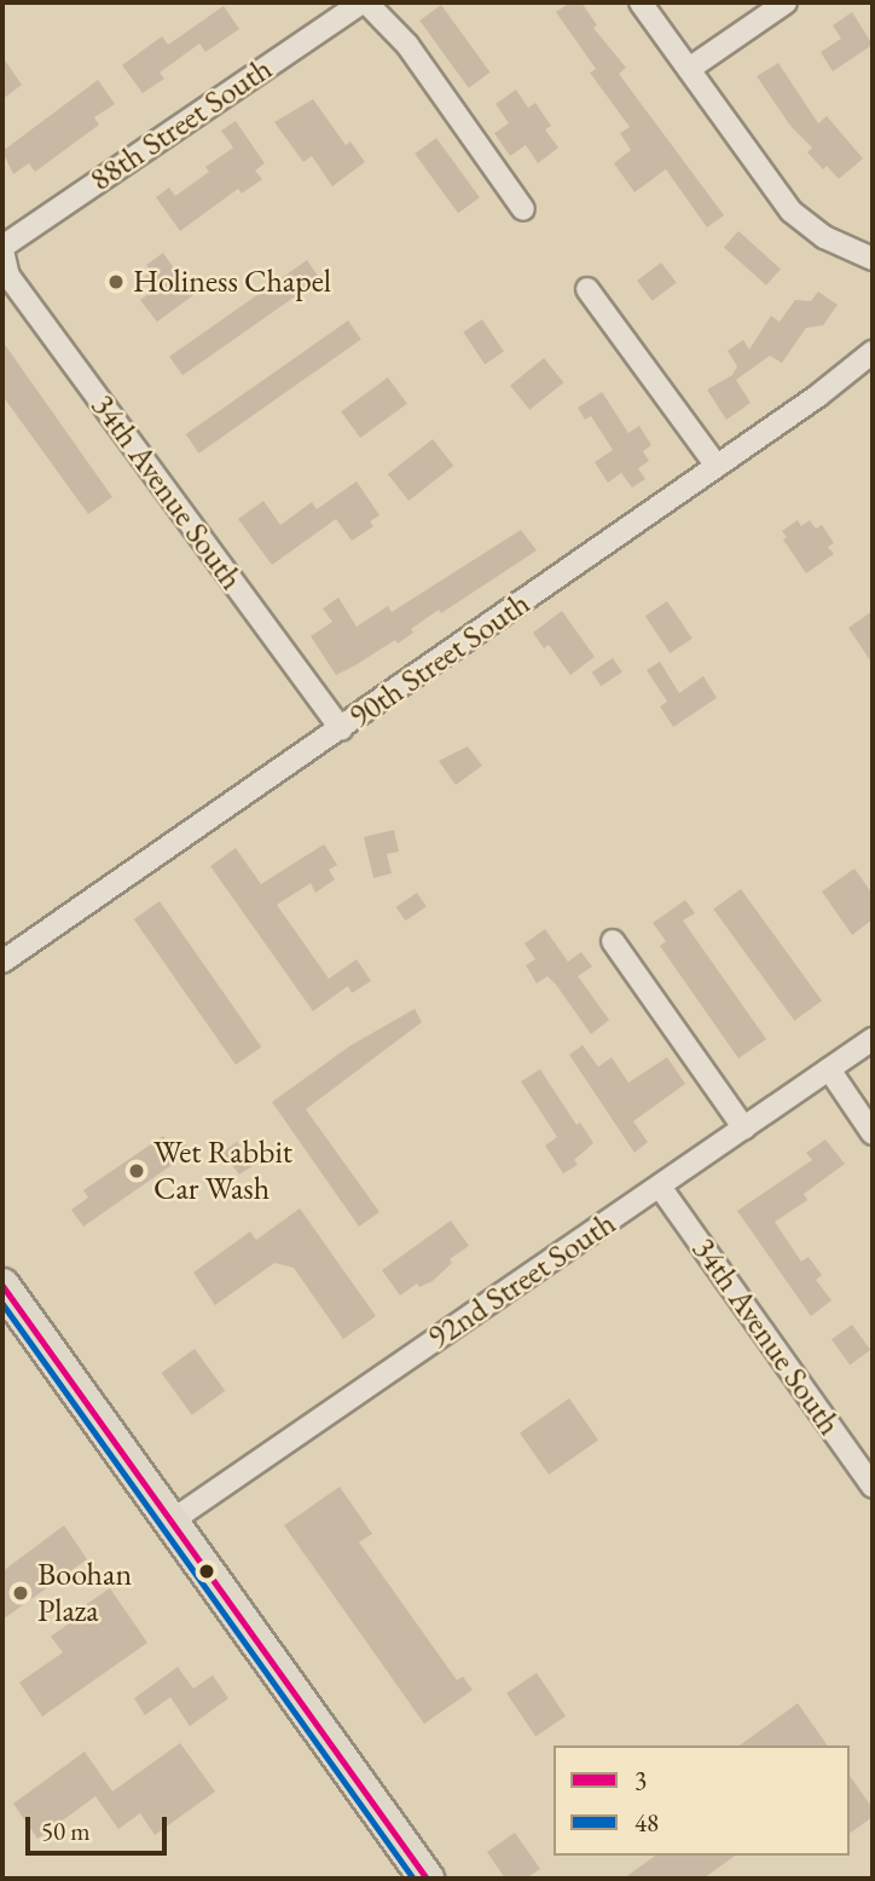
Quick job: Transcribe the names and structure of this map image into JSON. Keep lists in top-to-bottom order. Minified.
{"streets":{"street":["88th Street South","34th Avenue South","90th Street South","92nd Street South"]},"crossings":[["88th Street South","34th Avenue South"],["34th Avenue South","90th Street South"],["34th Avenue South","92nd Street South"]],"places":["Holiness Chapel","Wet Rabbit Car Wash","Boohan Plaza"],"lines":["transit line 3","transit line 48"],"legend":["3","48"],"scale_bar":"50 m"}
